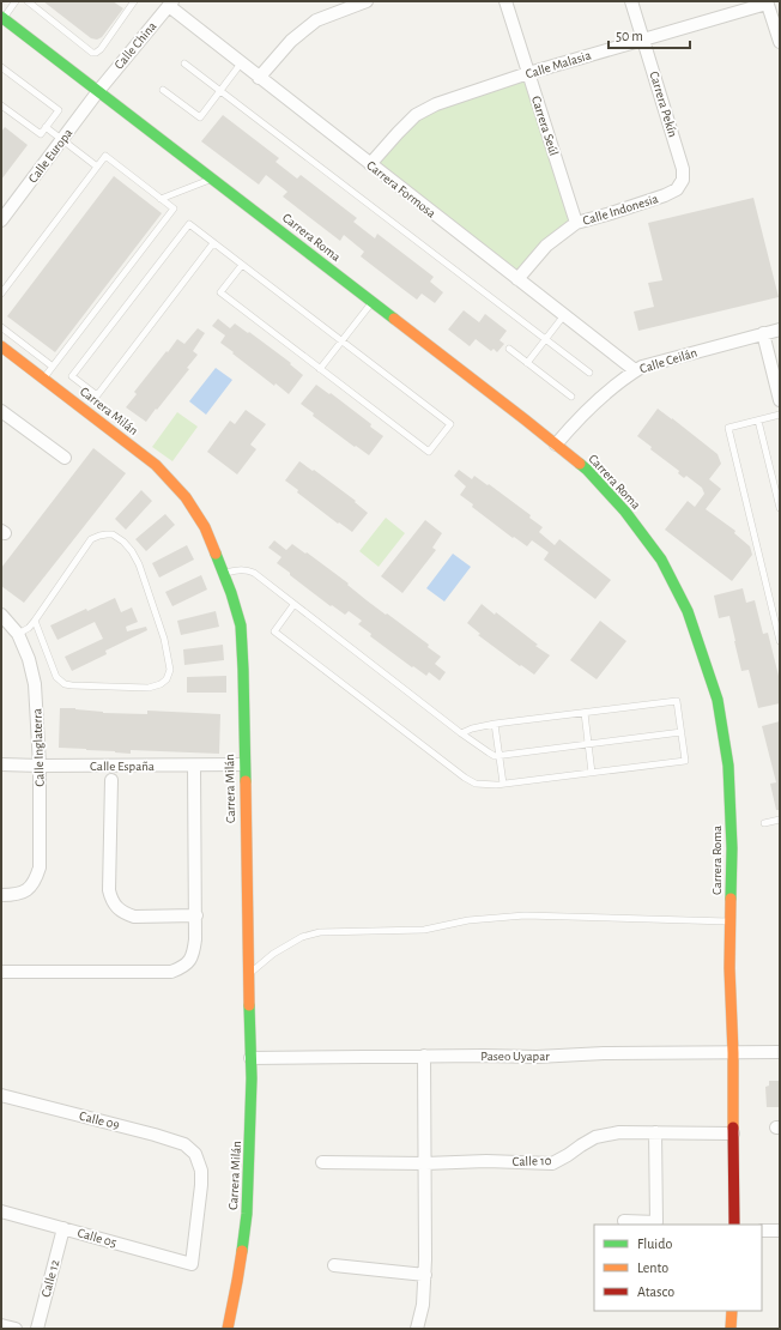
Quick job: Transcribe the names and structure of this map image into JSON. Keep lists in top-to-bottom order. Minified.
{"streets":{"street":["Calle China","Calle Malasia","Carrera Pekín","Carrera Seúl","Calle Europa","Carrera Formosa","Calle Indonesia","Carrera Roma","Calle Ceilán","Carrera Milán","Calle Inglaterra","Calle España","Paseo Uyapar","Calle 09","Calle 10","Calle 05","Calle 12"]},"crossings":[["Calle China","Calle Europa"],["Calle China","Carrera Formosa"],["Calle China","Carrera Roma"],["Calle Malasia","Carrera Pekín"],["Calle Malasia","Carrera Seúl"],["Calle Malasia","Carrera Formosa"],["Carrera Pekín","Calle Indonesia"],["Carrera Seúl","Calle Indonesia"],["Calle Europa","Carrera Roma"],["Carrera Formosa","Calle Indonesia"],["Carrera Formosa","Calle Ceilán"],["Carrera Roma","Calle Ceilán"],["Carrera Roma","Paseo Uyapar"],["Carrera Roma","Calle 10"],["Carrera Milán","Calle España"],["Carrera Milán","Paseo Uyapar"],["Calle Inglaterra","Calle España"],["Calle 09","Calle 05"],["Calle 05","Calle 12"]],"legend":["Fluido","Lento","Atasco"],"scale_bar":"50 m"}
